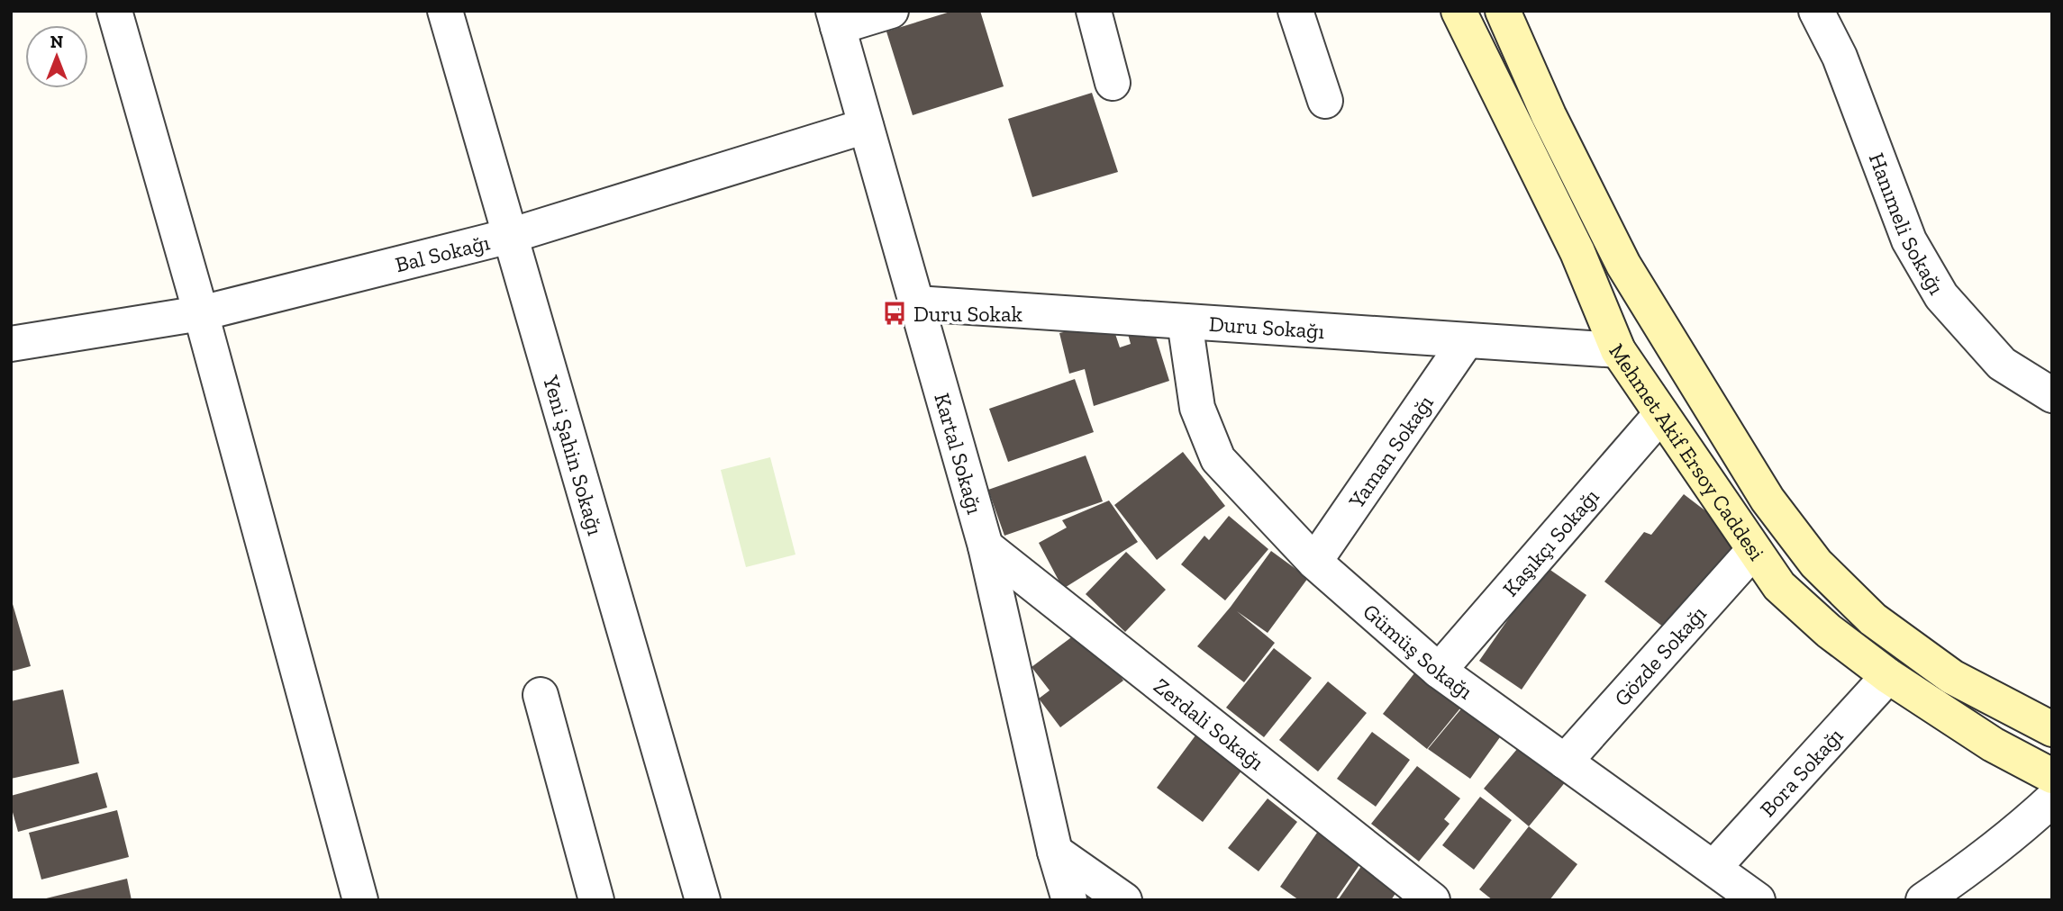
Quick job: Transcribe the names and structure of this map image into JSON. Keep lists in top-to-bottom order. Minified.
{"streets":{"main road":["Mehmet Akif Ersoy Caddesi"],"street":["Hanımeli Sokağı","Bal Sokağı","Duru Sokağı","Yaman Sokağı","Kartal Sokağı","Yeni Şahin Sokağı","Kaşıkçı Sokağı","Gümüş Sokağı","Gözde Sokağı","Zerdali Sokağı","Bora Sokağı"]},"crossings":[["Bal Sokağı","Kartal Sokağı"],["Bal Sokağı","Yeni Şahin Sokağı"],["Duru Sokağı","Mehmet Akif Ersoy Caddesi"],["Duru Sokağı","Yaman Sokağı"],["Duru Sokağı","Kartal Sokağı"],["Duru Sokağı","Gümüş Sokağı"],["Mehmet Akif Ersoy Caddesi","Kaşıkçı Sokağı"],["Mehmet Akif Ersoy Caddesi","Gözde Sokağı"],["Mehmet Akif Ersoy Caddesi","Bora Sokağı"],["Yaman Sokağı","Gümüş Sokağı"],["Kartal Sokağı","Zerdali Sokağı"],["Kaşıkçı Sokağı","Gümüş Sokağı"],["Gümüş Sokağı","Gözde Sokağı"],["Gümüş Sokağı","Bora Sokağı"]],"places":{"bus stop":["Duru Sokak"]},"north":"top"}
